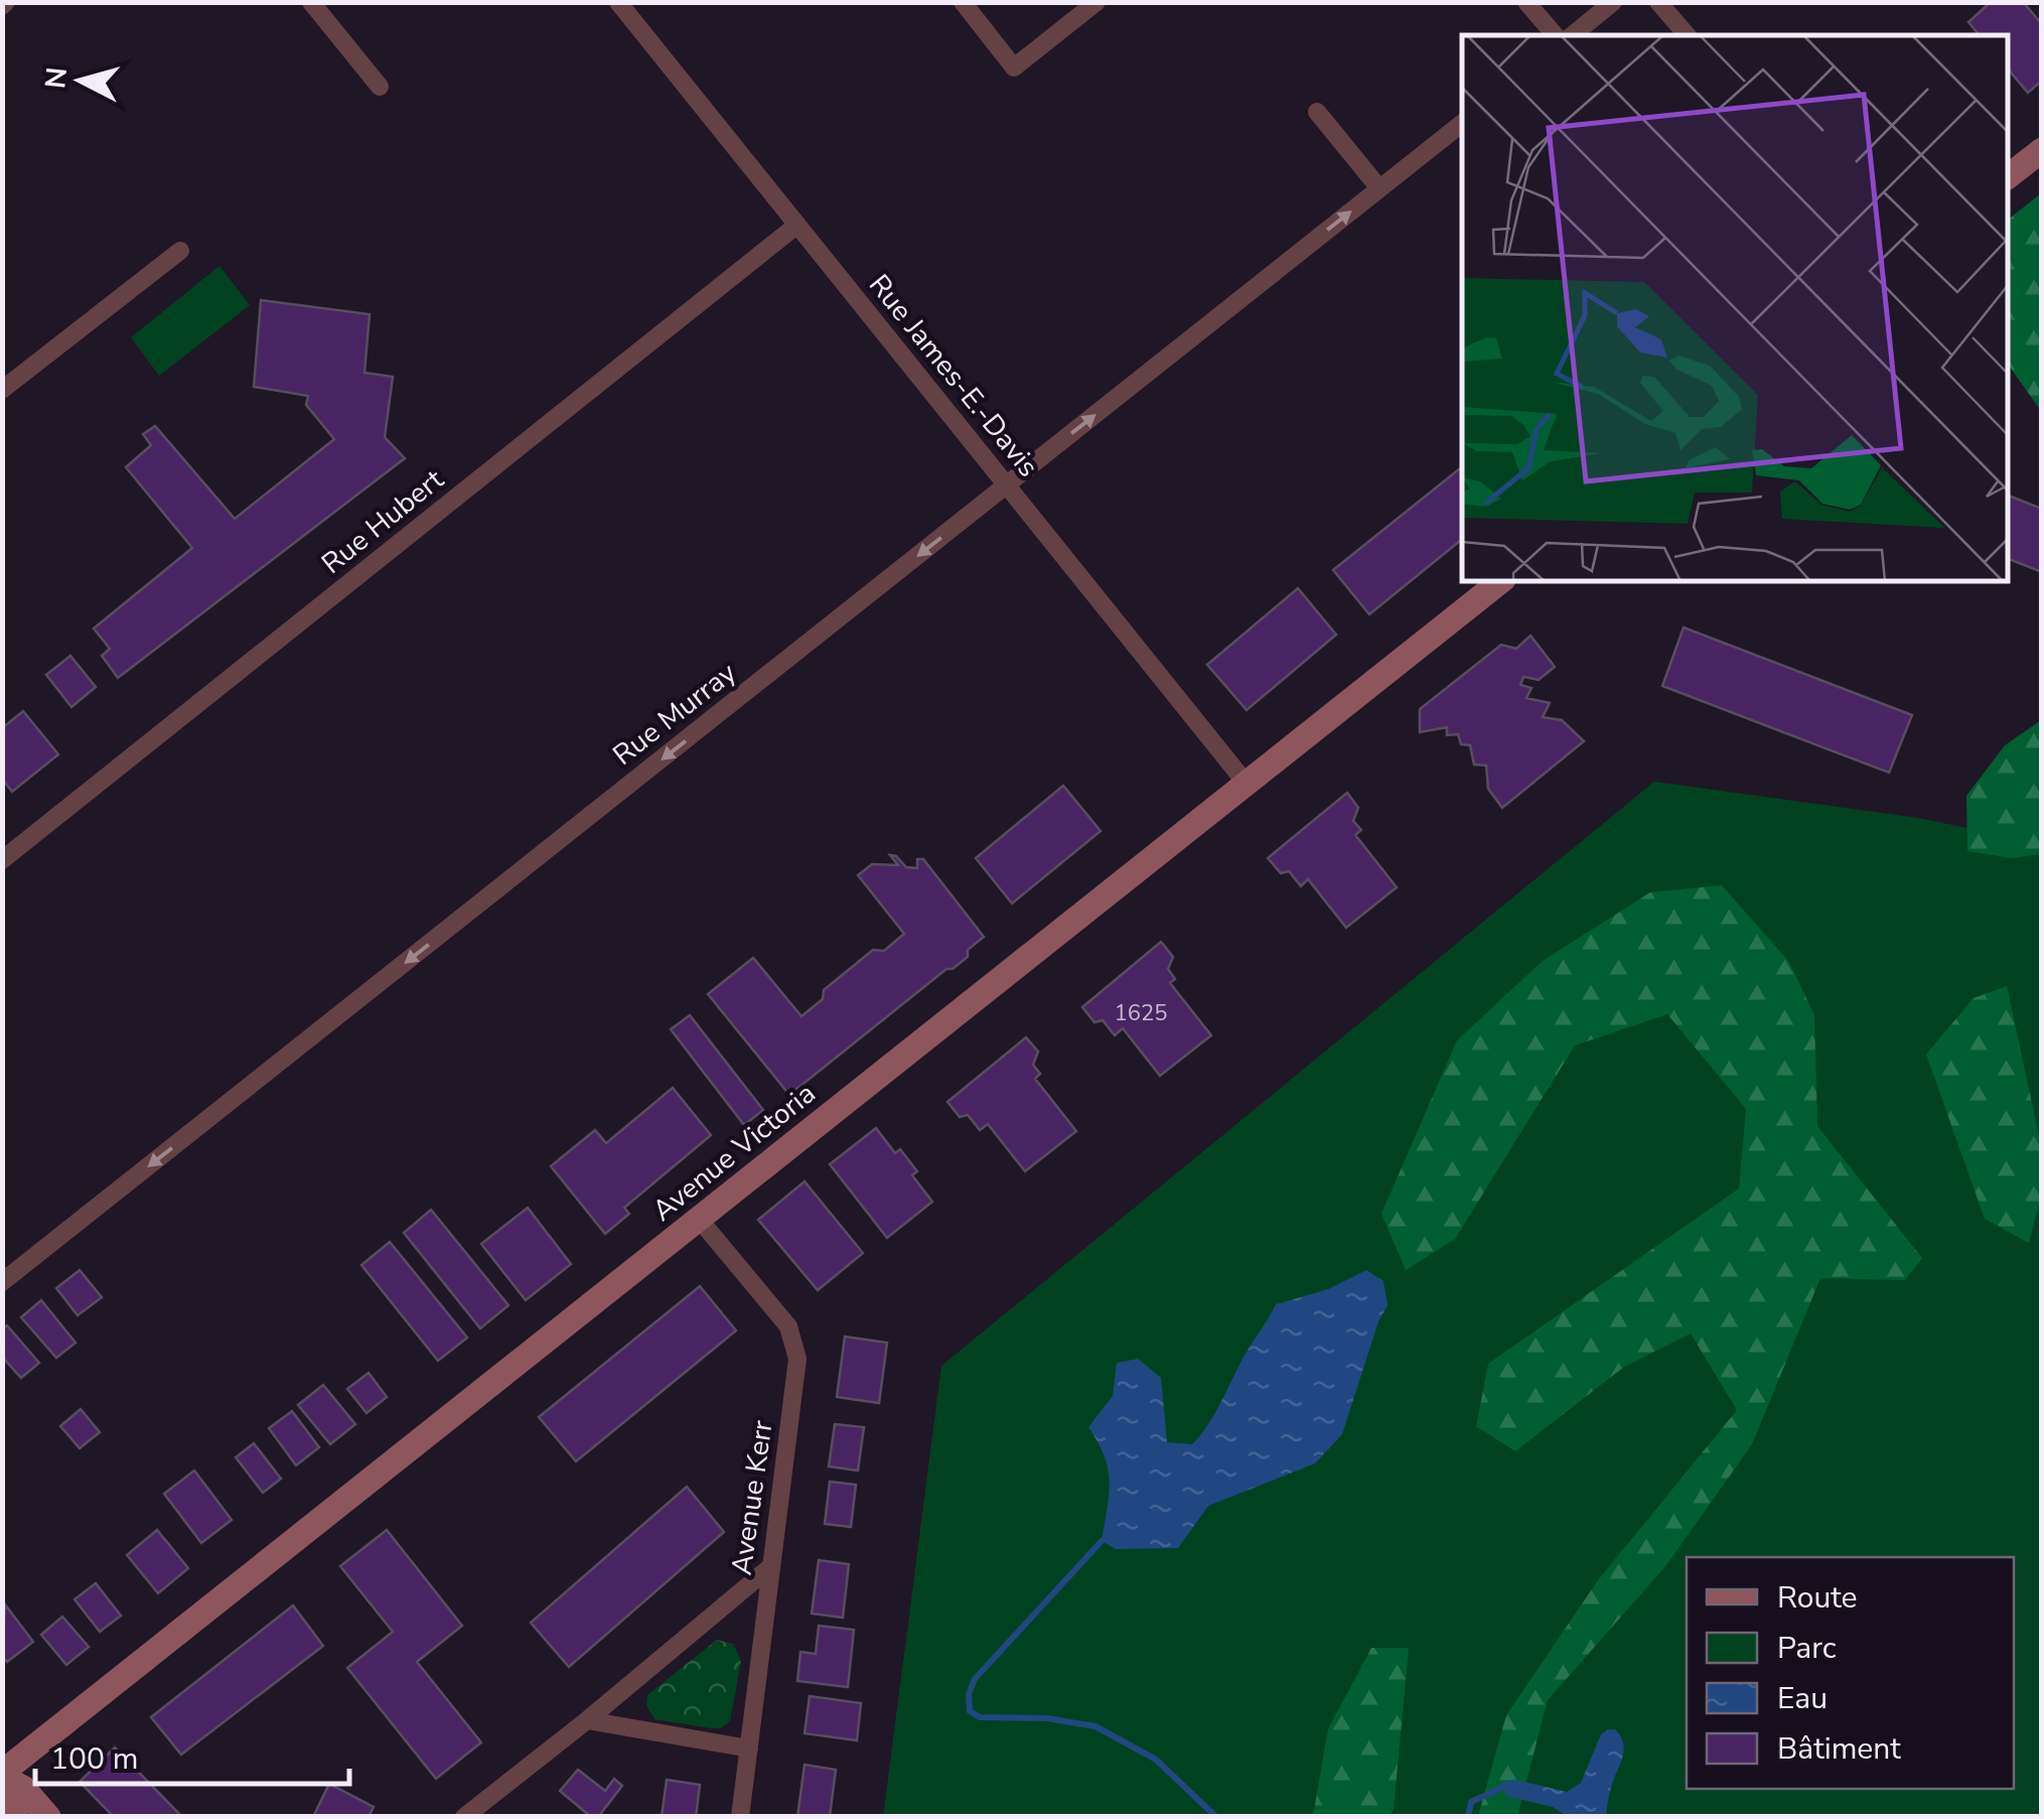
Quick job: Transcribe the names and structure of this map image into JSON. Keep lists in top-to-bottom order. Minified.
{"streets":{"street":["Rue James-E.-Davis","Rue Hubert","Rue Murray","Avenue Victoria","Avenue Kerr"]},"crossings":[["Rue James-E.-Davis","Rue Hubert"],["Rue James-E.-Davis","Rue Murray"],["Rue James-E.-Davis","Avenue Victoria"],["Avenue Victoria","Avenue Kerr"]],"house_numbers":["1625"],"legend":["Route","Parc","Eau","Bâtiment"],"scale_bar":"100 m","north":"left"}
